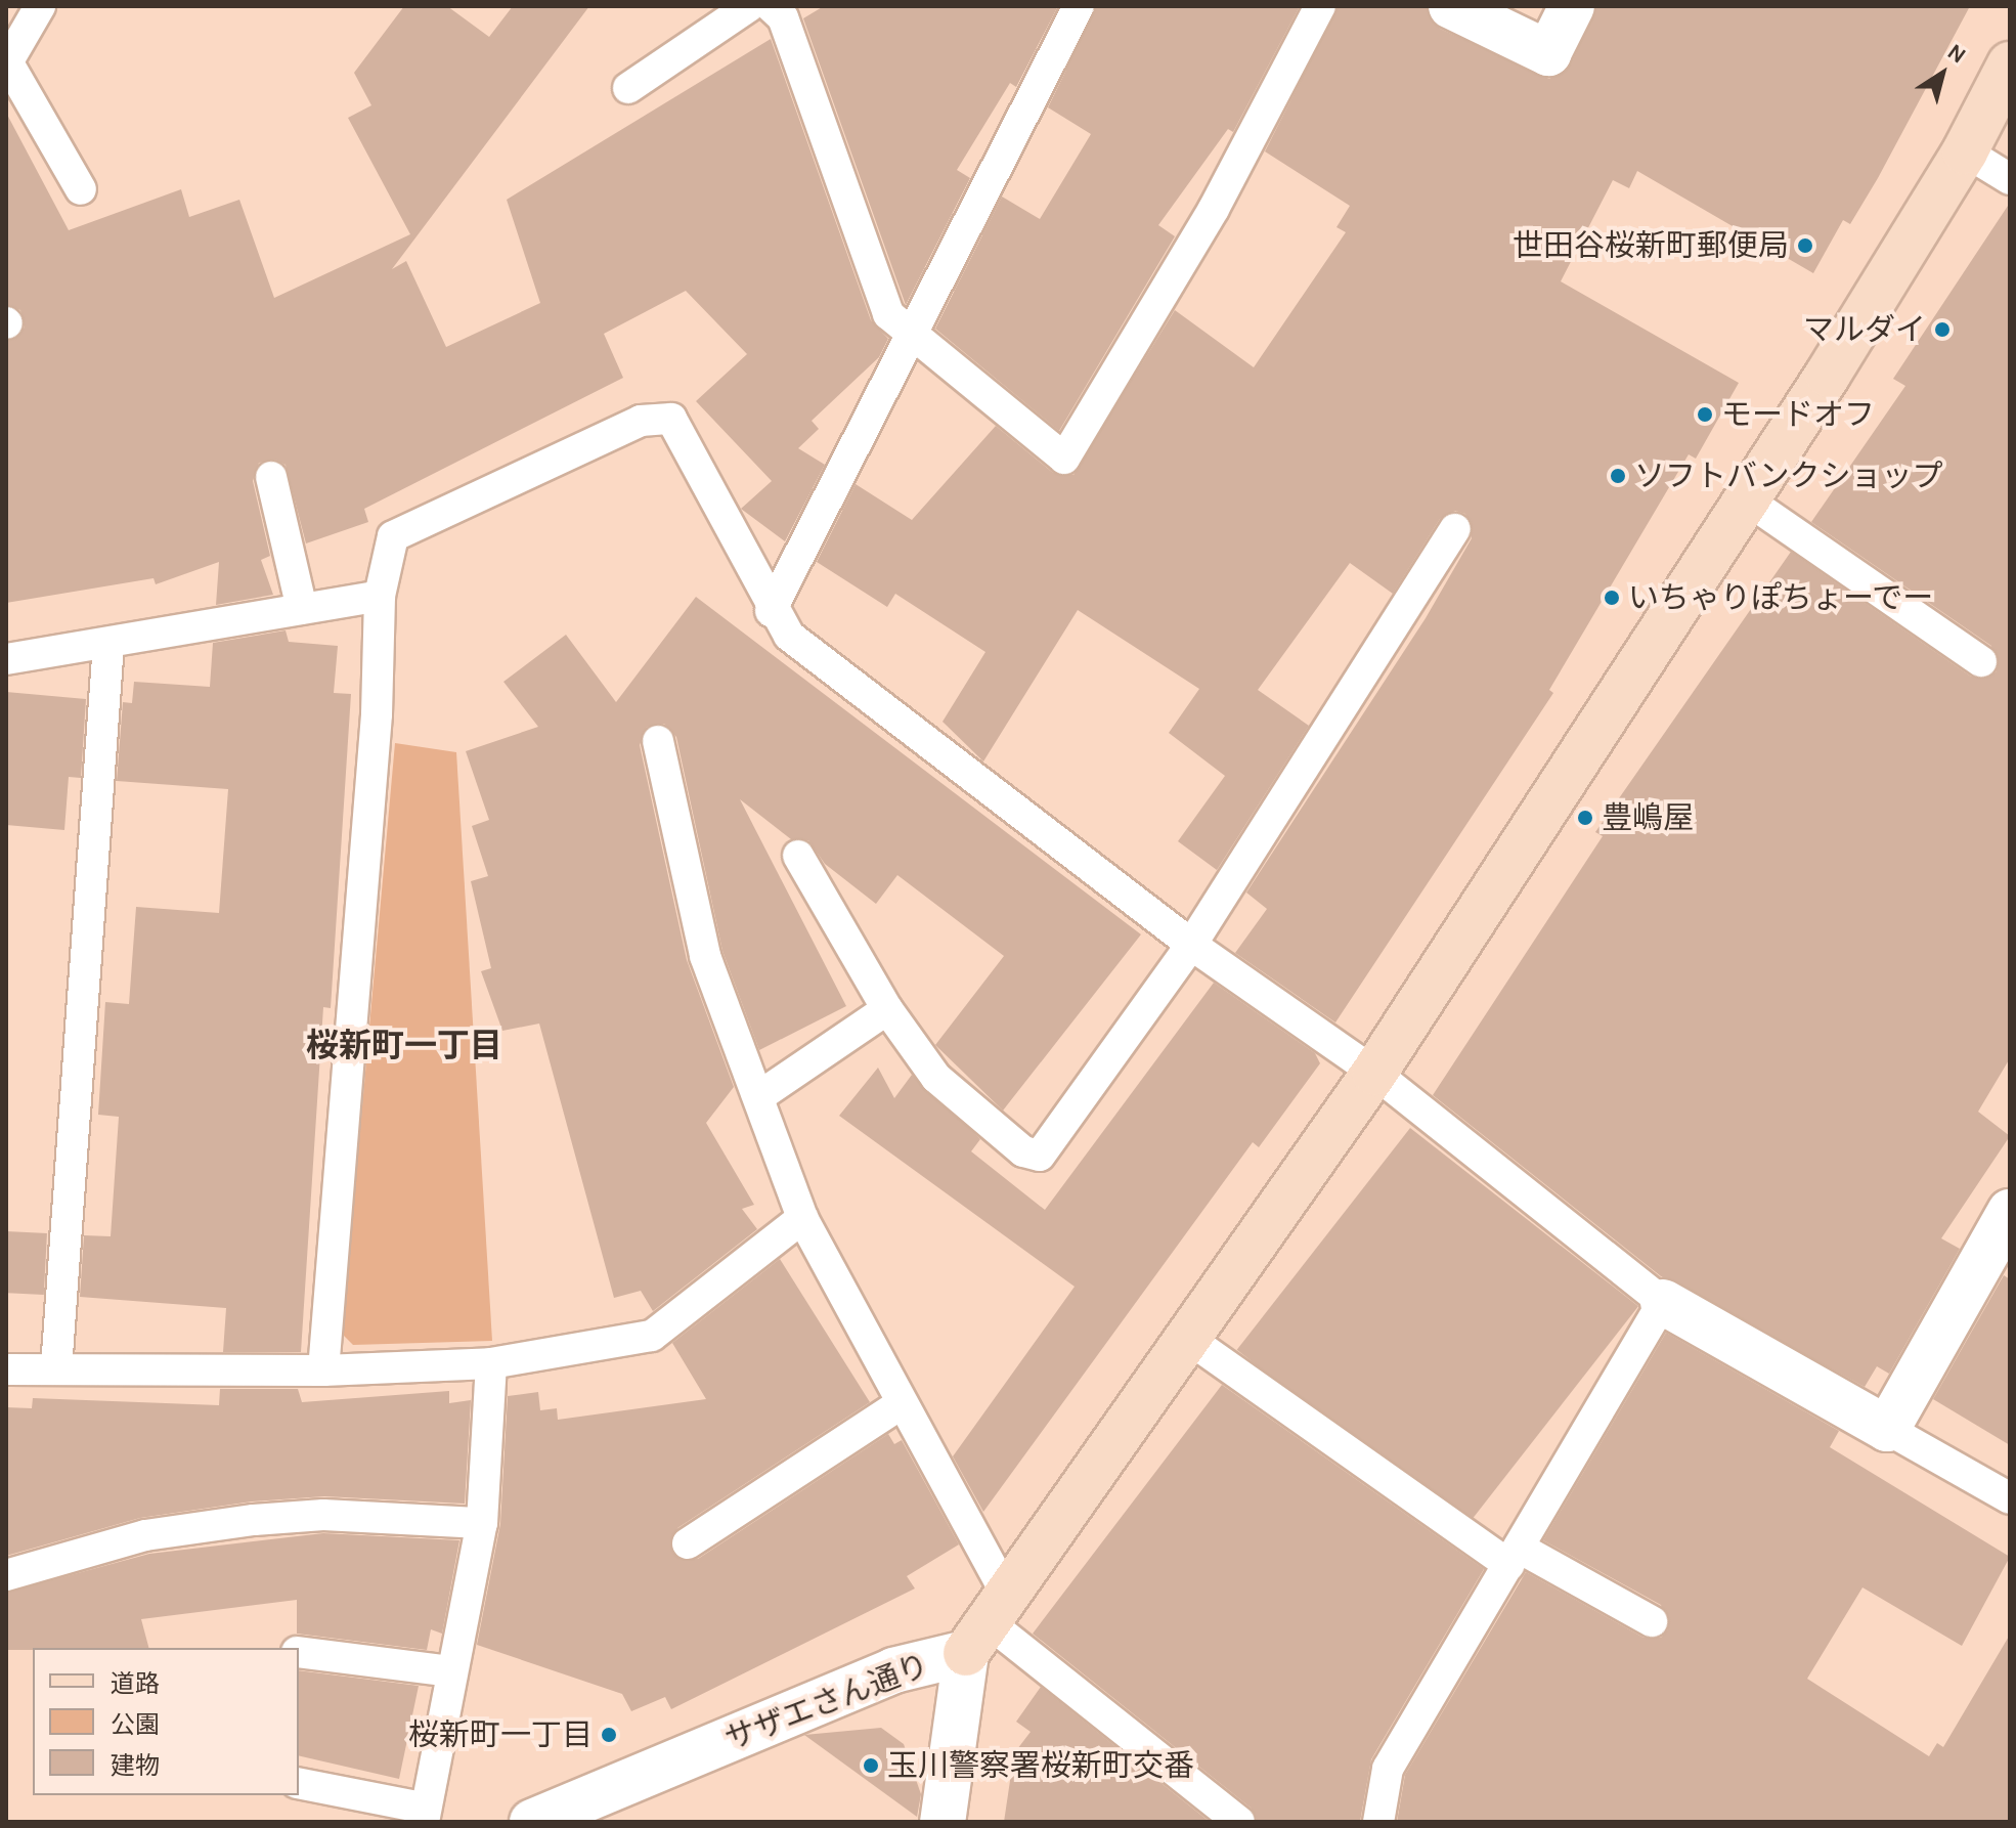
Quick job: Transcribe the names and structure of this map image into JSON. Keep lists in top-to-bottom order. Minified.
{"streets":{"street":["サザエさん通り"]},"districts":["桜新町一丁目"],"places":["世田谷桜新町郵便局","マルダイ","モードオフ","ソフトバンクショップ","いちゃりぽちょーでー","豊嶋屋","桜新町一丁目","玉川警察署桜新町交番"],"legend":["道路","公園","建物"],"north":"top right"}
